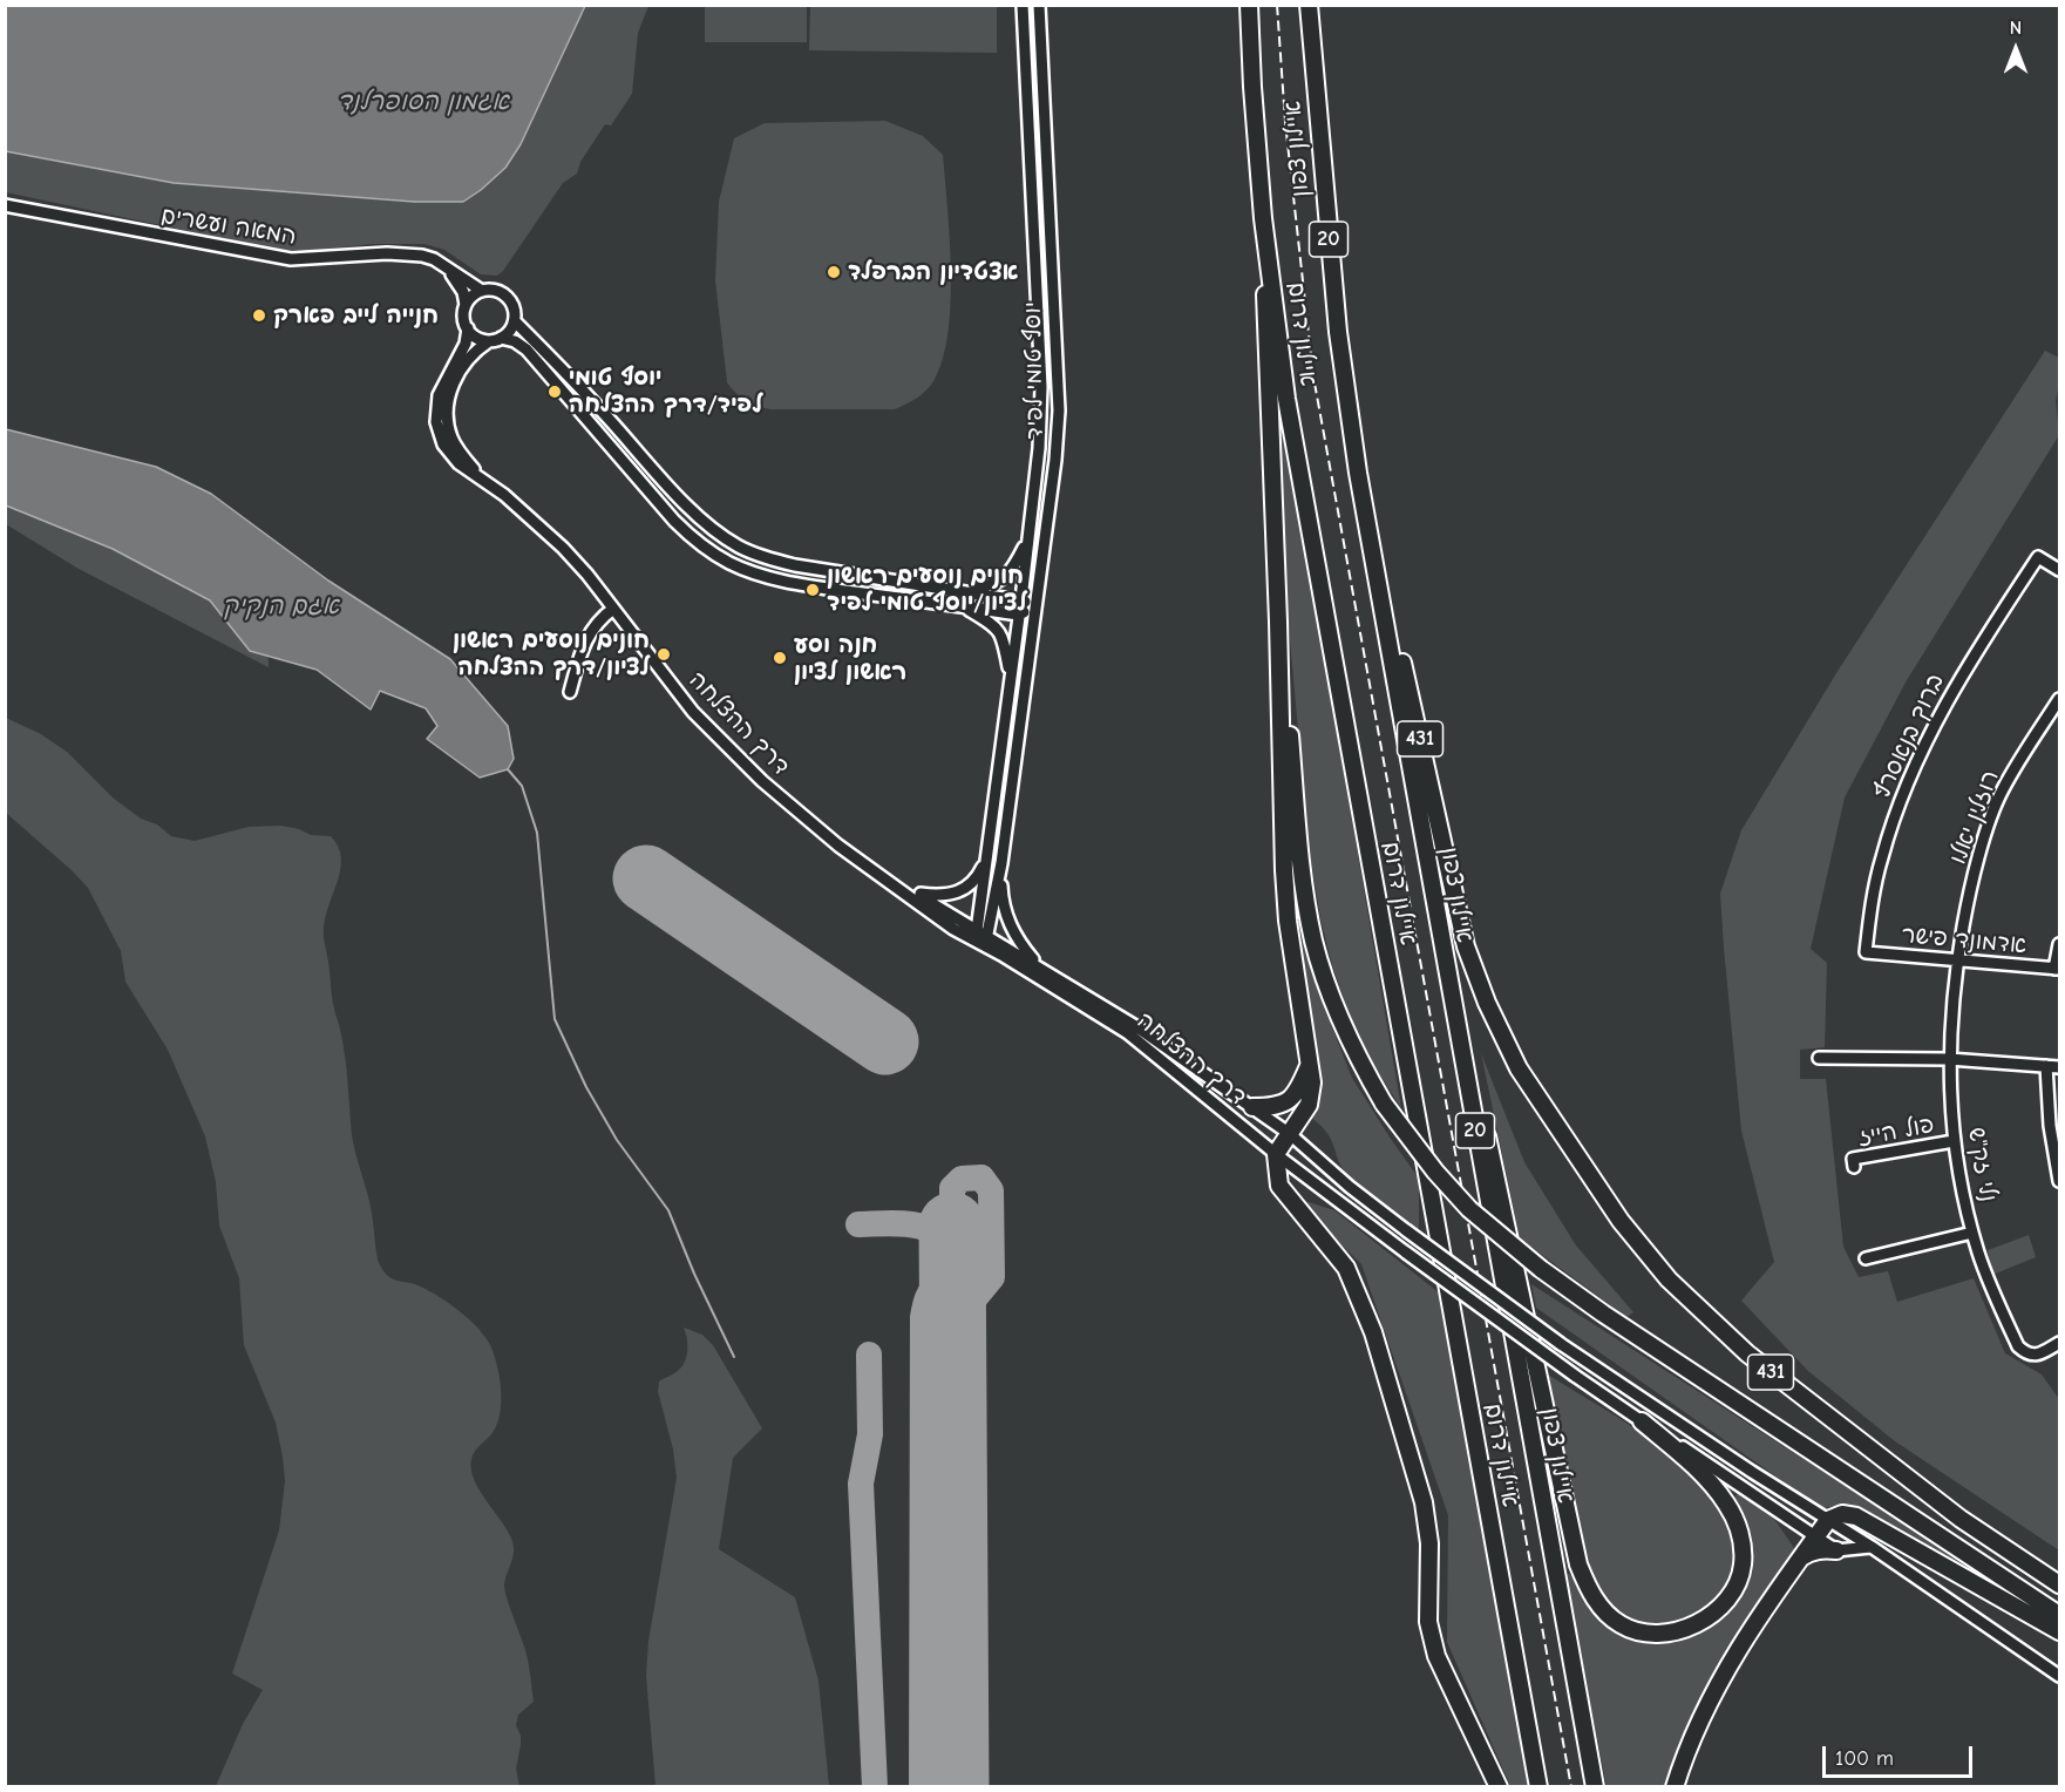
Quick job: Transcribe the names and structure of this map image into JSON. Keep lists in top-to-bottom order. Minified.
{"streets":{"highway":["איילון צפון","20","איילון דרום","431"],"street":["המאה ועשרים","יוסף טומי לפיד","דרך ההצלחה","ברוך בנאסרף","רוזלין יאלו","אדמונד פישר","פול הייז","נלי זק\"ש"]},"crossings":[["איילון צפון","431"],["המאה ועשרים","דרך ההצלחה"],["יוסף טומי לפיד","דרך ההצלחה"],["ברוך בנאסרף","אדמונד פישר"],["רוזלין יאלו","אדמונד פישר"],["רוזלין יאלו","נלי זק\"ש"],["אדמונד פישר","נלי זק\"ש"],["פול הייז","נלי זק\"ש"]],"water":["אגמון הסופרלנד","אגם הנקיק"],"places":["אצטדיון הברפלד","חנייה לייב פארק","יוסף טומי לפיד/דרך ההצלחה","חונים נוסעים ראשון לציון/יוסף טומי לפיד","חונים נוסעים ראשון לציון/דרך ההצלחה","חנה וסע ראשון לציון"],"scale_bar":"100 m","north":"top"}
